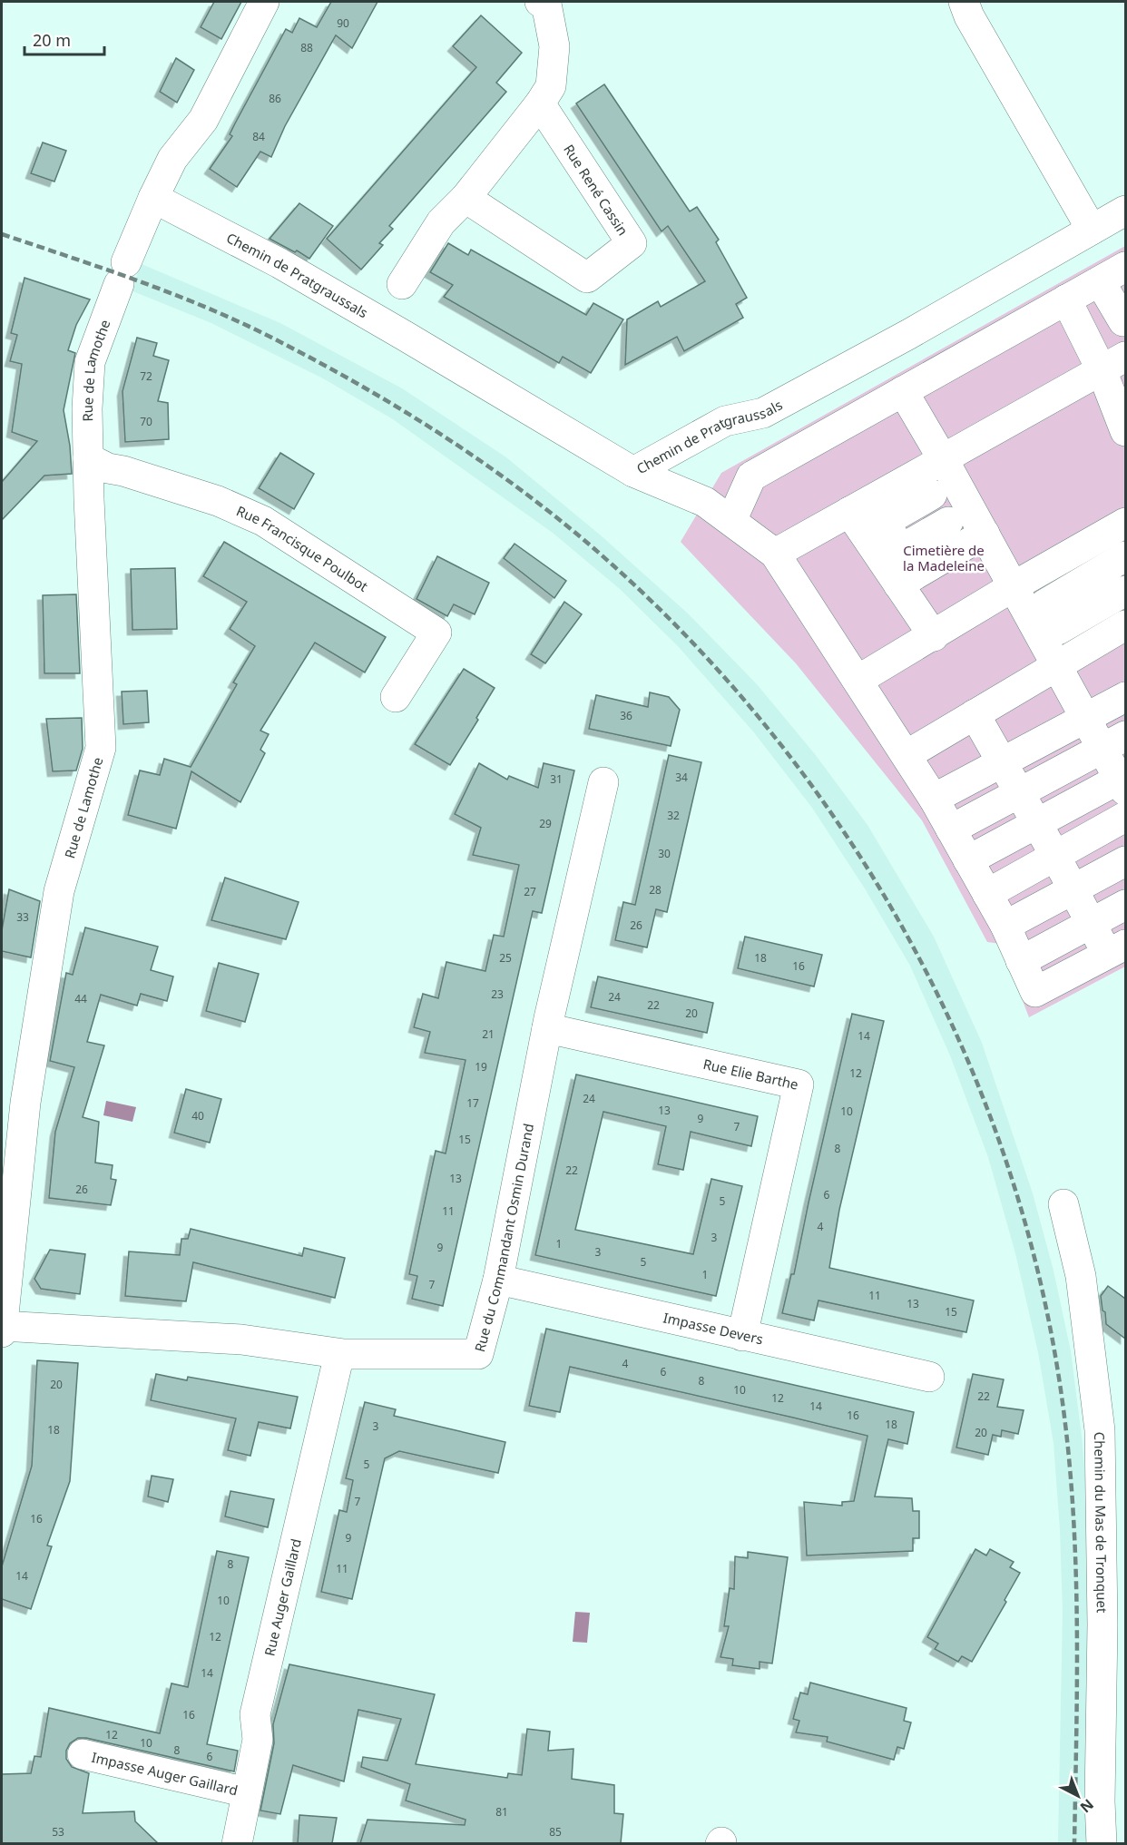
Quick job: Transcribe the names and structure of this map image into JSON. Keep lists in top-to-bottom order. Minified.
{"streets":{"street":["Rue René Cassin","Chemin de Pratgraussals","Rue de Lamothe","Rue Francisque Poulbot","Rue Elie Barthe","Rue du Commandant Osmin Durand","Impasse Devers","Chemin du Mas de Tronquet","Rue Auger Gaillard","Impasse Auger Gaillard"]},"crossings":[["Chemin de Pratgraussals","Rue de Lamothe"],["Rue de Lamothe","Rue Francisque Poulbot"],["Rue de Lamothe","Rue du Commandant Osmin Durand"],["Rue Elie Barthe","Rue du Commandant Osmin Durand"],["Rue Elie Barthe","Impasse Devers"],["Rue du Commandant Osmin Durand","Impasse Devers"],["Rue du Commandant Osmin Durand","Rue Auger Gaillard"],["Rue Auger Gaillard","Impasse Auger Gaillard"]],"parks":["Cimetière de la Madeleine"],"house_numbers":["90","88","86","84","72","70","36","34","31","32","29","30","28","27","33","26","25","18","16","23","24","44","22","20","21","14","19","12","24","17","13","10","40","9","7","15","8","22","13","26","6","5","11","4","3","1","9","3","5","1","7","11","13","15","4","6","8","20","10","22","12","14","16","18","3","18","20","5","7","16","9","8","11","14","10","12","14","16","12","10","8","6","81","53","85"],"scale_bar":"20 m","north":"bottom right"}
